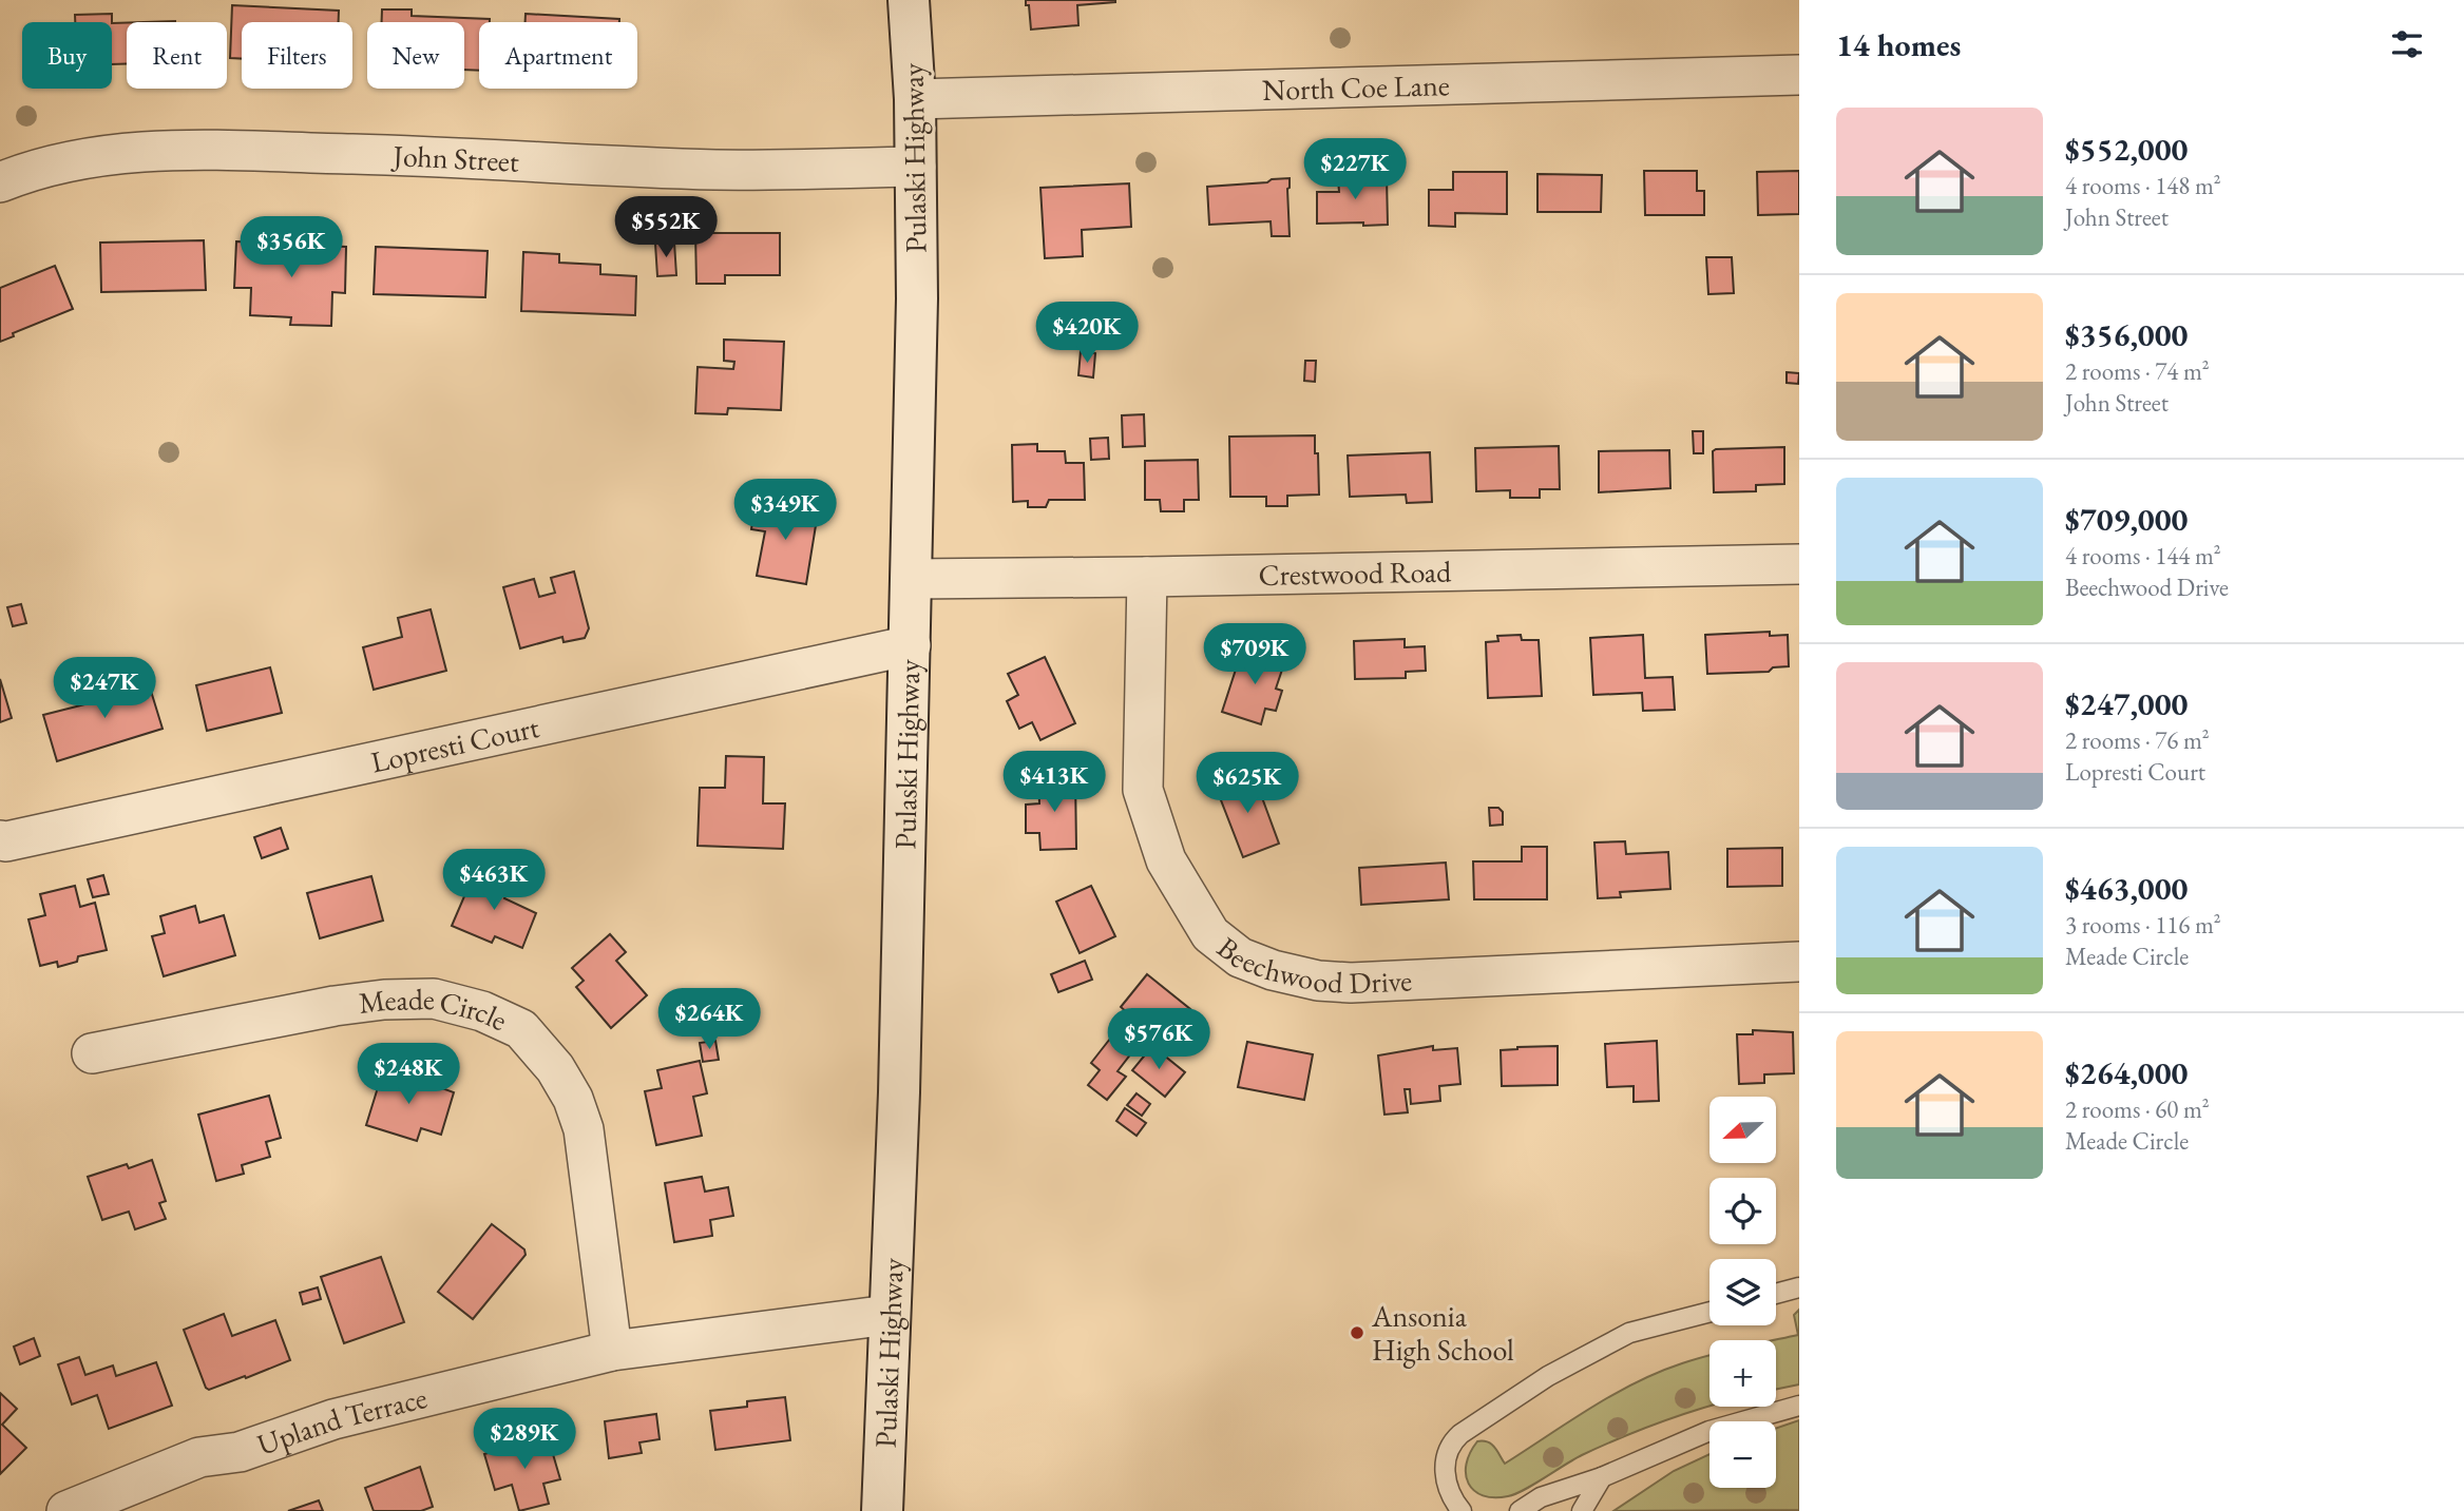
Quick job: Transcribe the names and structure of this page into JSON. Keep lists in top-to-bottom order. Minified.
{"streets":{"main road":["Pulaski Highway"],"street":["North Coe Lane","John Street","Crestwood Road","Lopresti Court","Beechwood Drive","Meade Circle","Upland Terrace"]},"crossings":[["North Coe Lane","Pulaski Highway"],["John Street","Pulaski Highway"],["Pulaski Highway","Crestwood Road"],["Pulaski Highway","Lopresti Court"],["Pulaski Highway","Upland Terrace"],["Crestwood Road","Beechwood Drive"],["Meade Circle","Upland Terrace"]],"places":["Ansonia High School"],"north":"left","page":{"heading":"14 homes","chip":["Buy","Rent","Filters","New","Apartment"],"list":[{"name":"$552,000","note":"4 rooms · 148 m² · John Street"},{"name":"$356,000","note":"2 rooms · 74 m² · John Street"},{"name":"$709,000","note":"4 rooms · 144 m² · Beechwood Drive"},{"name":"$247,000","note":"2 rooms · 76 m² · Lopresti Court"},{"name":"$463,000","note":"3 rooms · 116 m² · Meade Circle"},{"name":"$264,000","note":"2 rooms · 60 m² · Meade Circle"}],"price":["$227K","$552K","$356K","$420K","$349K","$709K","$247K","$413K","$625K","$463K","$264K","$576K","$248K","$289K"],"map_buttons":["+","−"]}}
